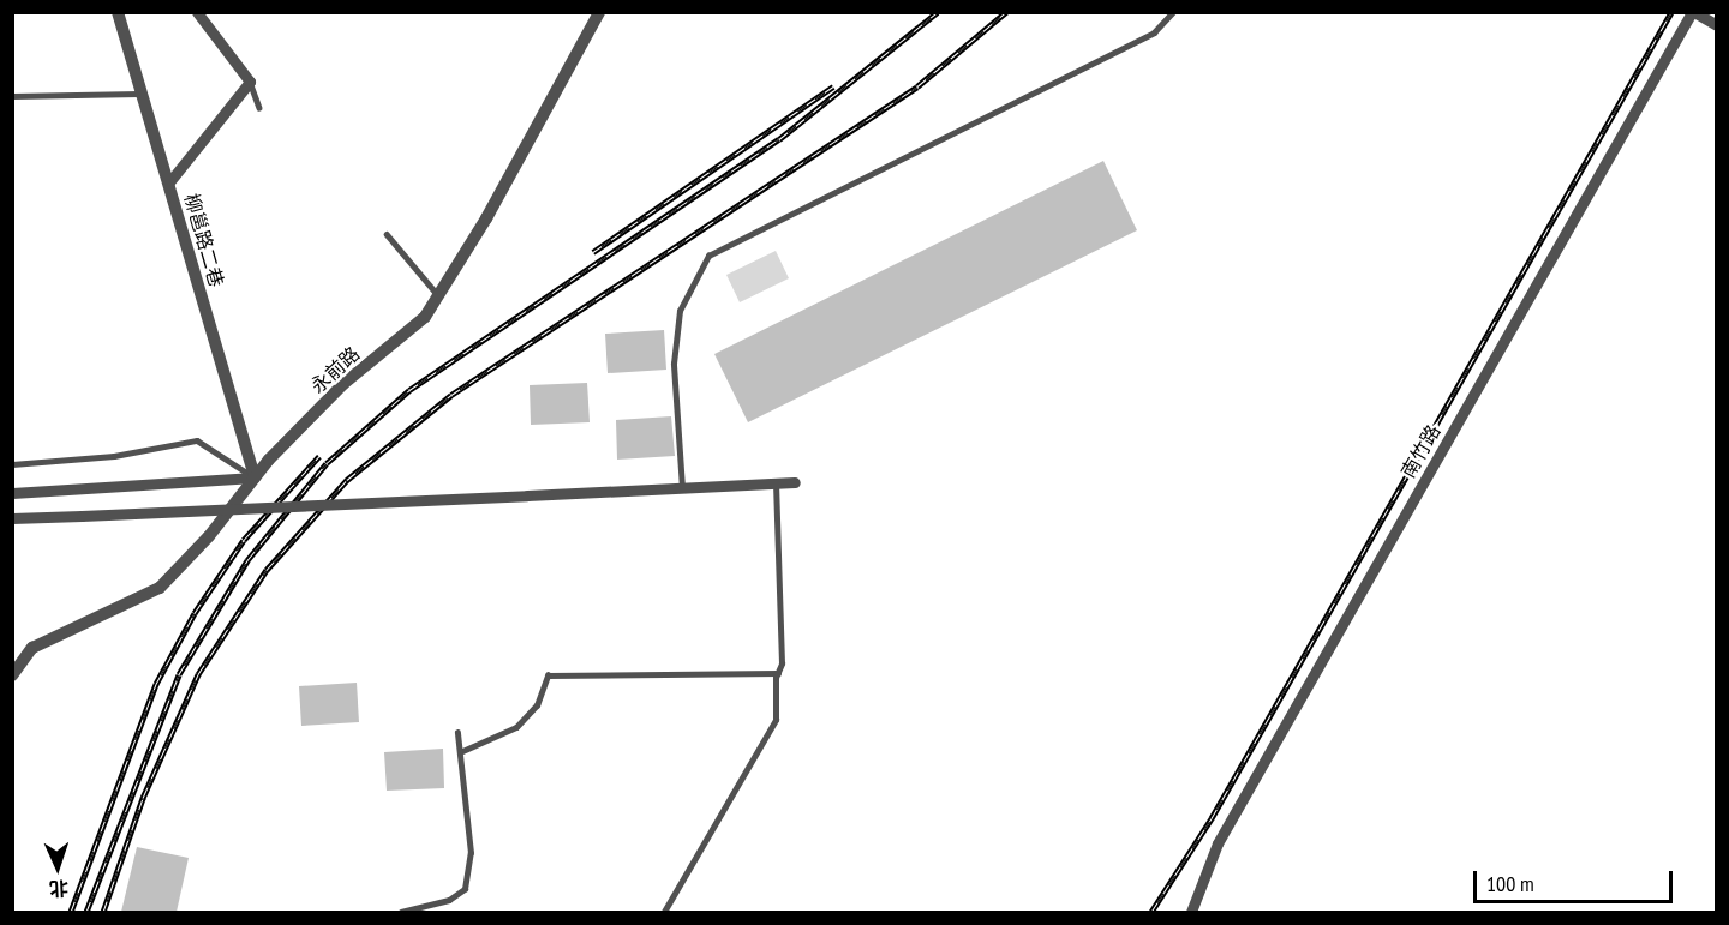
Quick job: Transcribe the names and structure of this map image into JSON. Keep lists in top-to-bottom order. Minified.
{"streets":{"street":["柳邕路二巷","永前路","南竹路"]},"crossings":[["柳邕路二巷","永前路"]],"scale_bar":"100 m","north":"bottom"}
